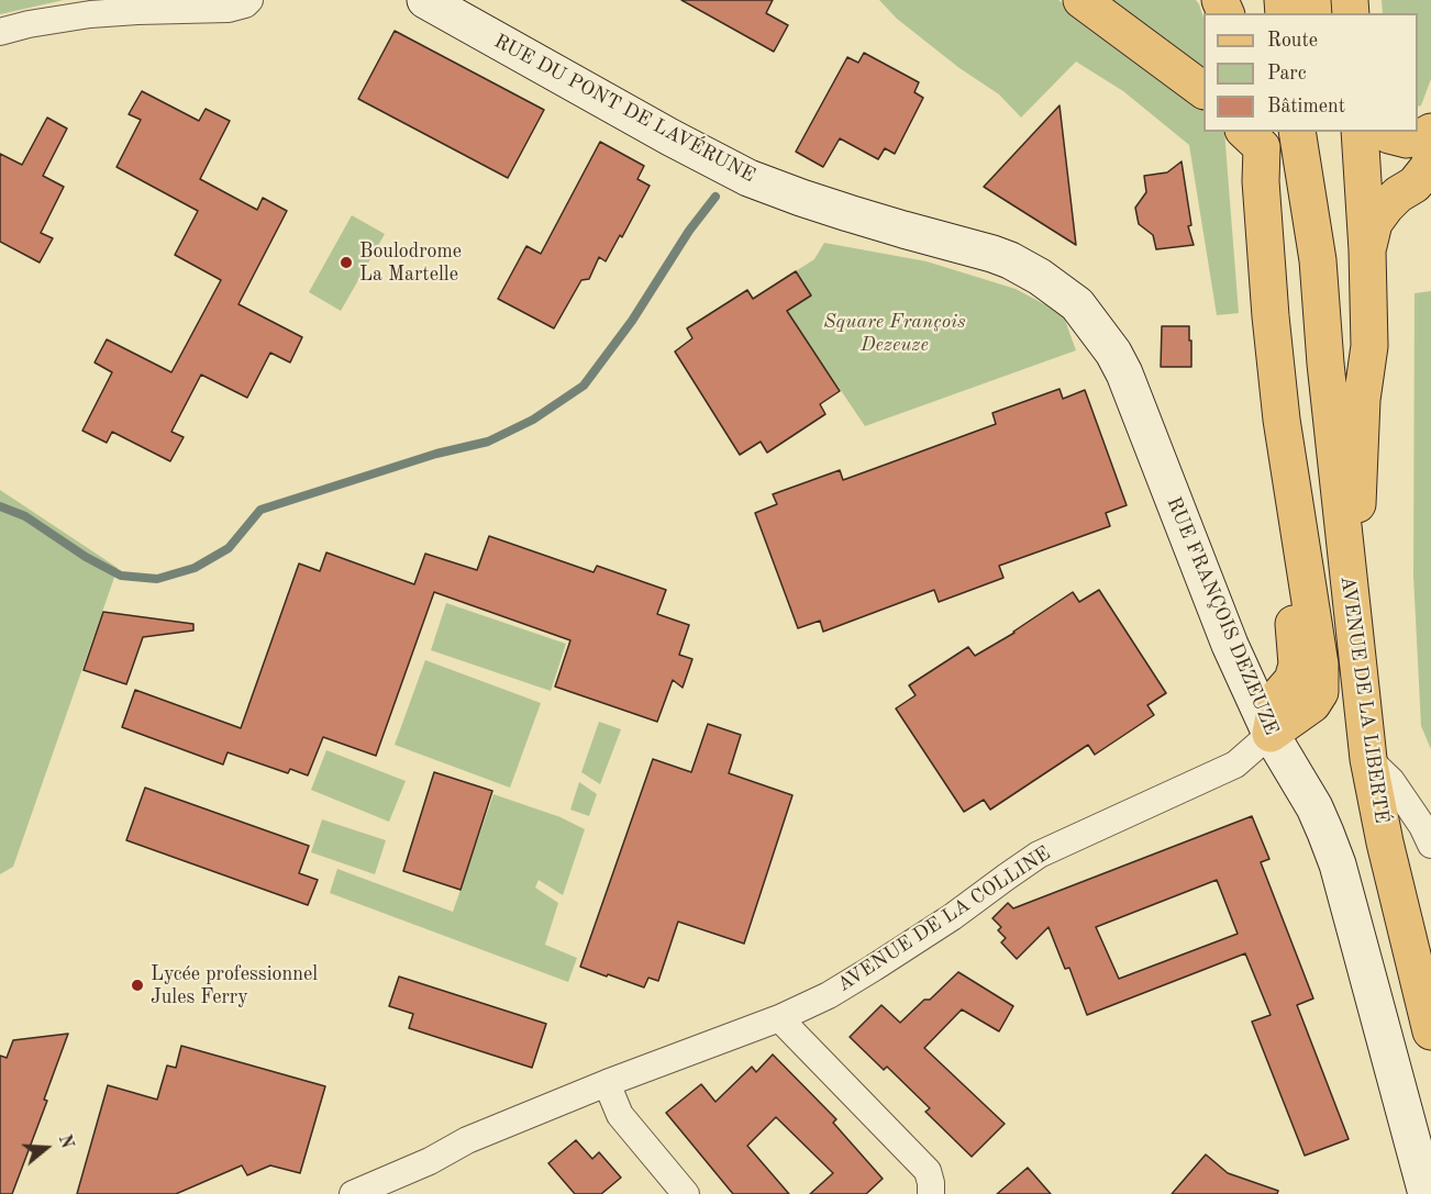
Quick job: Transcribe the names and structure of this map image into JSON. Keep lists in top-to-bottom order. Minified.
{"streets":{"main road":["AVENUE DE LA LIBERTÉ"],"street":["RUE DU PONT DE LAVÉRUNE","RUE FRANÇOIS DEZEUZE","AVENUE DE LA COLLINE"]},"crossings":[["RUE DU PONT DE LAVÉRUNE","RUE FRANÇOIS DEZEUZE"],["RUE FRANÇOIS DEZEUZE","AVENUE DE LA COLLINE"]],"parks":["Square François Dezeuze"],"places":["Boulodrome La Martelle","Lycée professionnel Jules Ferry"],"legend":["Route","Parc","Bâtiment"],"north":"right"}
